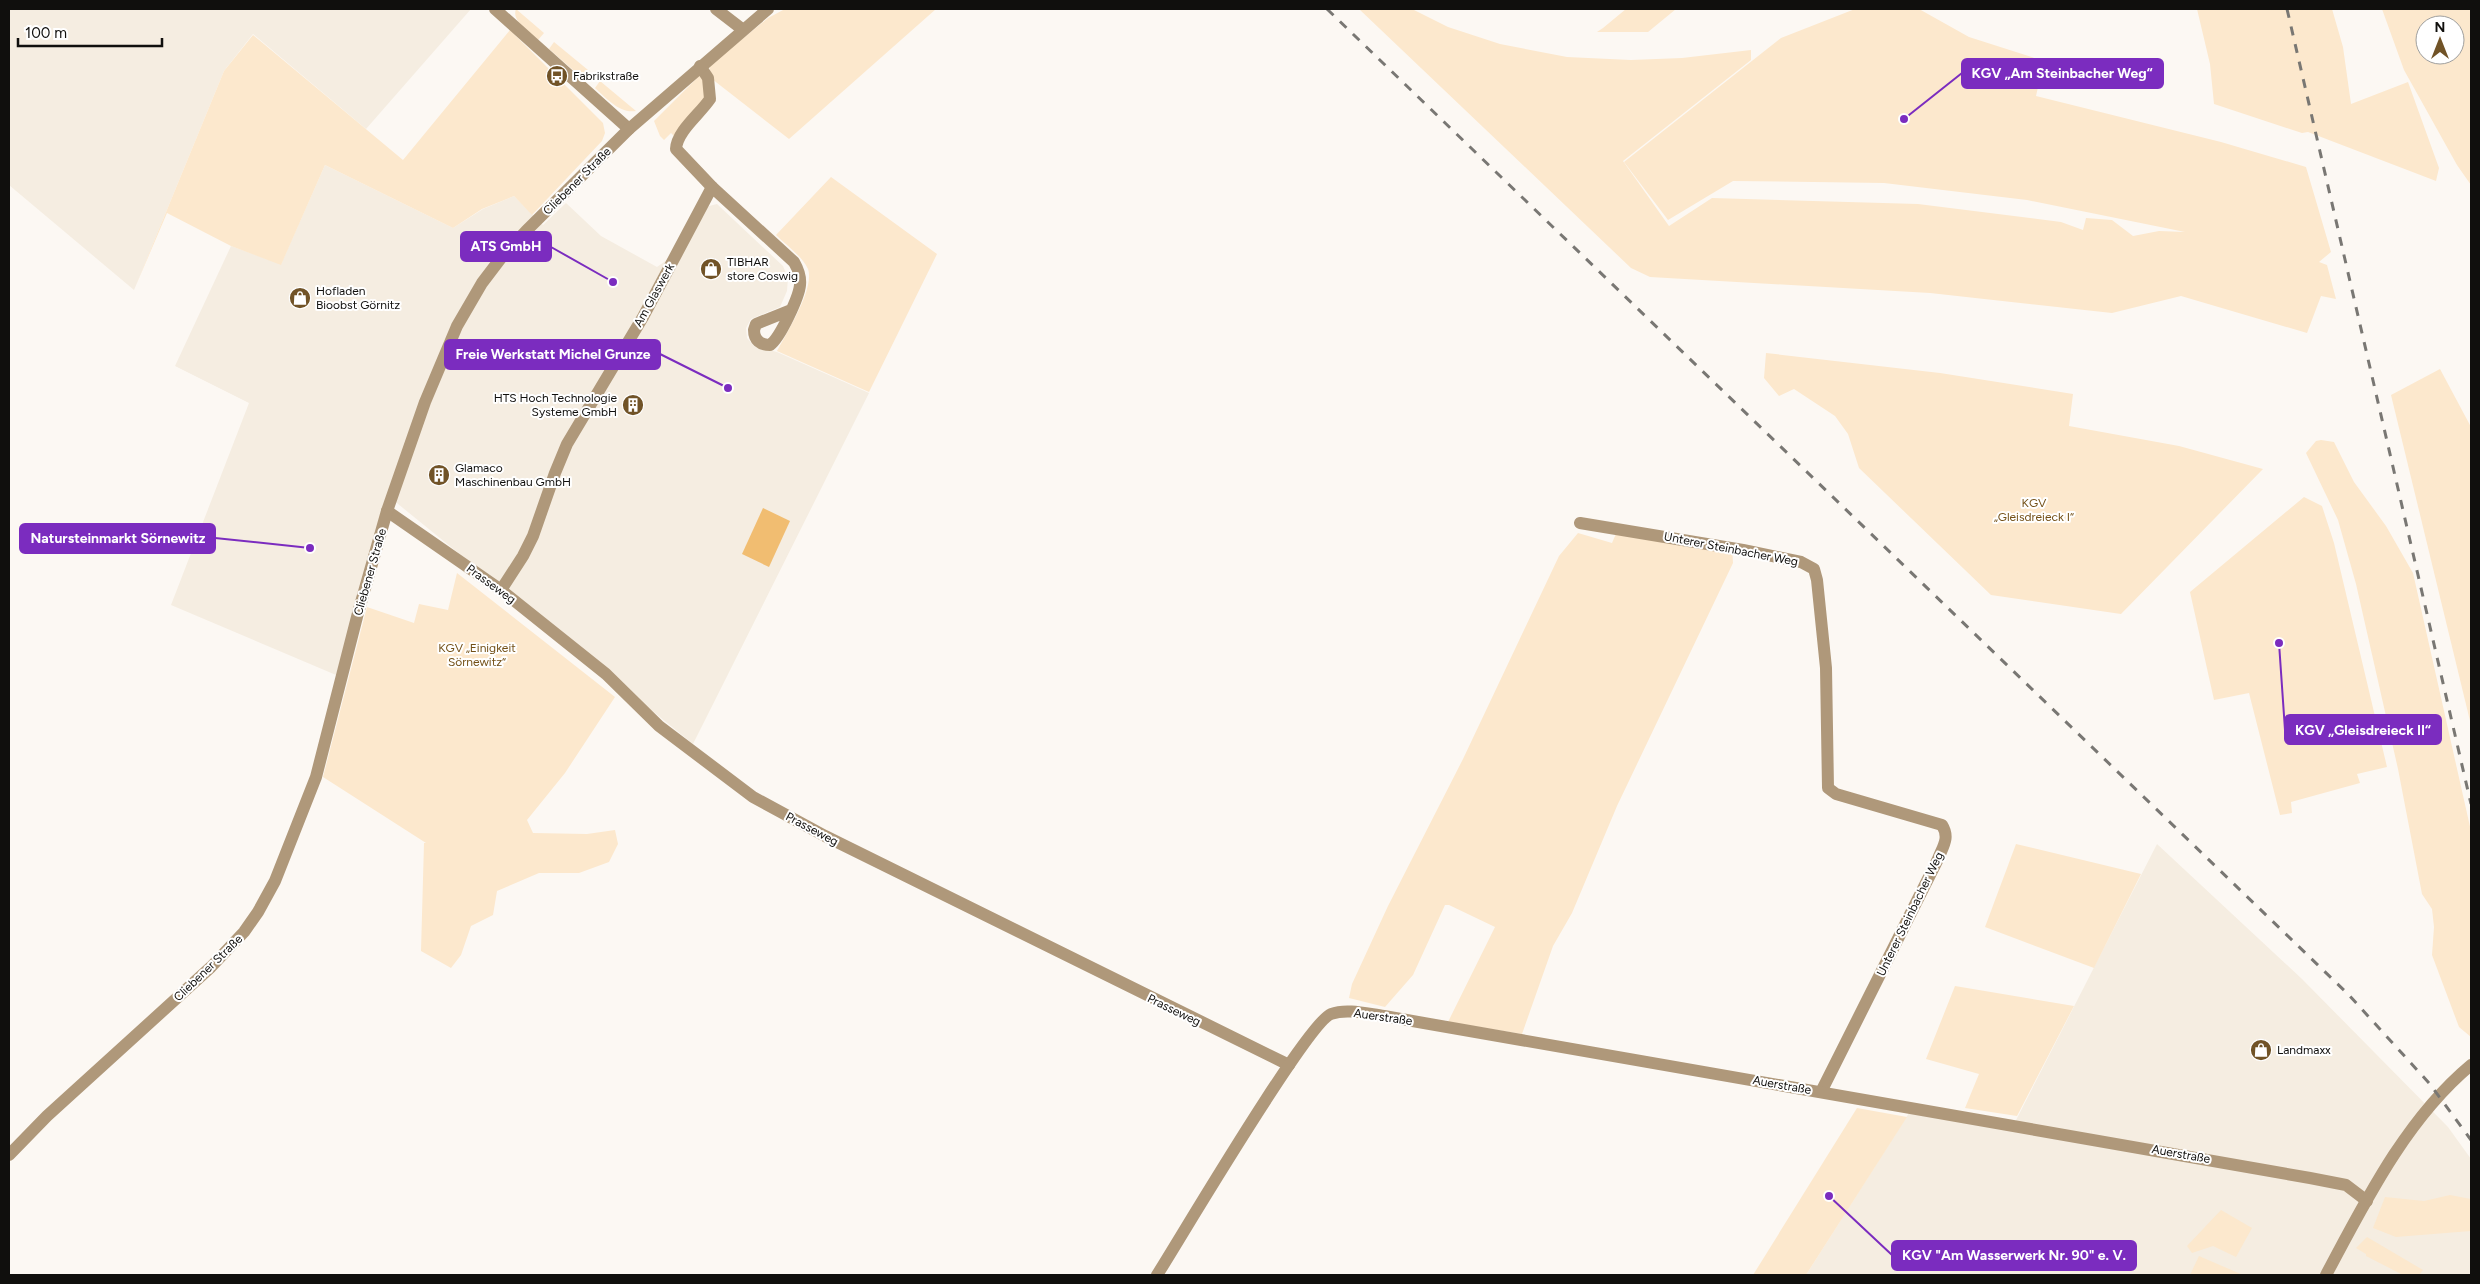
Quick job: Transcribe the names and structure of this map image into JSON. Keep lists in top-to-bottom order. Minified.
{"streets":{"street":["Cliebener Straße","Am Glaswerk","Unterer Steinbacher Weg","Prasseweg","Auerstraße"]},"crossings":[["Cliebener Straße","Prasseweg"],["Am Glaswerk","Prasseweg"],["Unterer Steinbacher Weg","Auerstraße"],["Prasseweg","Auerstraße"]],"parks":["KGV „Gleisdreieck I“","KGV „Einigkeit Sörnewitz“"],"places":{"bus stop":["Fabrikstraße"],"other":["KGV „Am Steinbacher Weg“","ATS GmbH","Freie Werkstatt Michel Grunze","Natursteinmarkt Sörnewitz","KGV „Gleisdreieck II“","KGV \"Am Wasserwerk Nr. 90\" e. V."],"shop":["TIBHAR store Coswig","Hofladen Bioobst Görnitz","Landmaxx"],"building":["HTS Hoch Technologie Systeme GmbH","Glamaco Maschinenbau GmbH"]},"scale_bar":"100 m","north":"top"}
